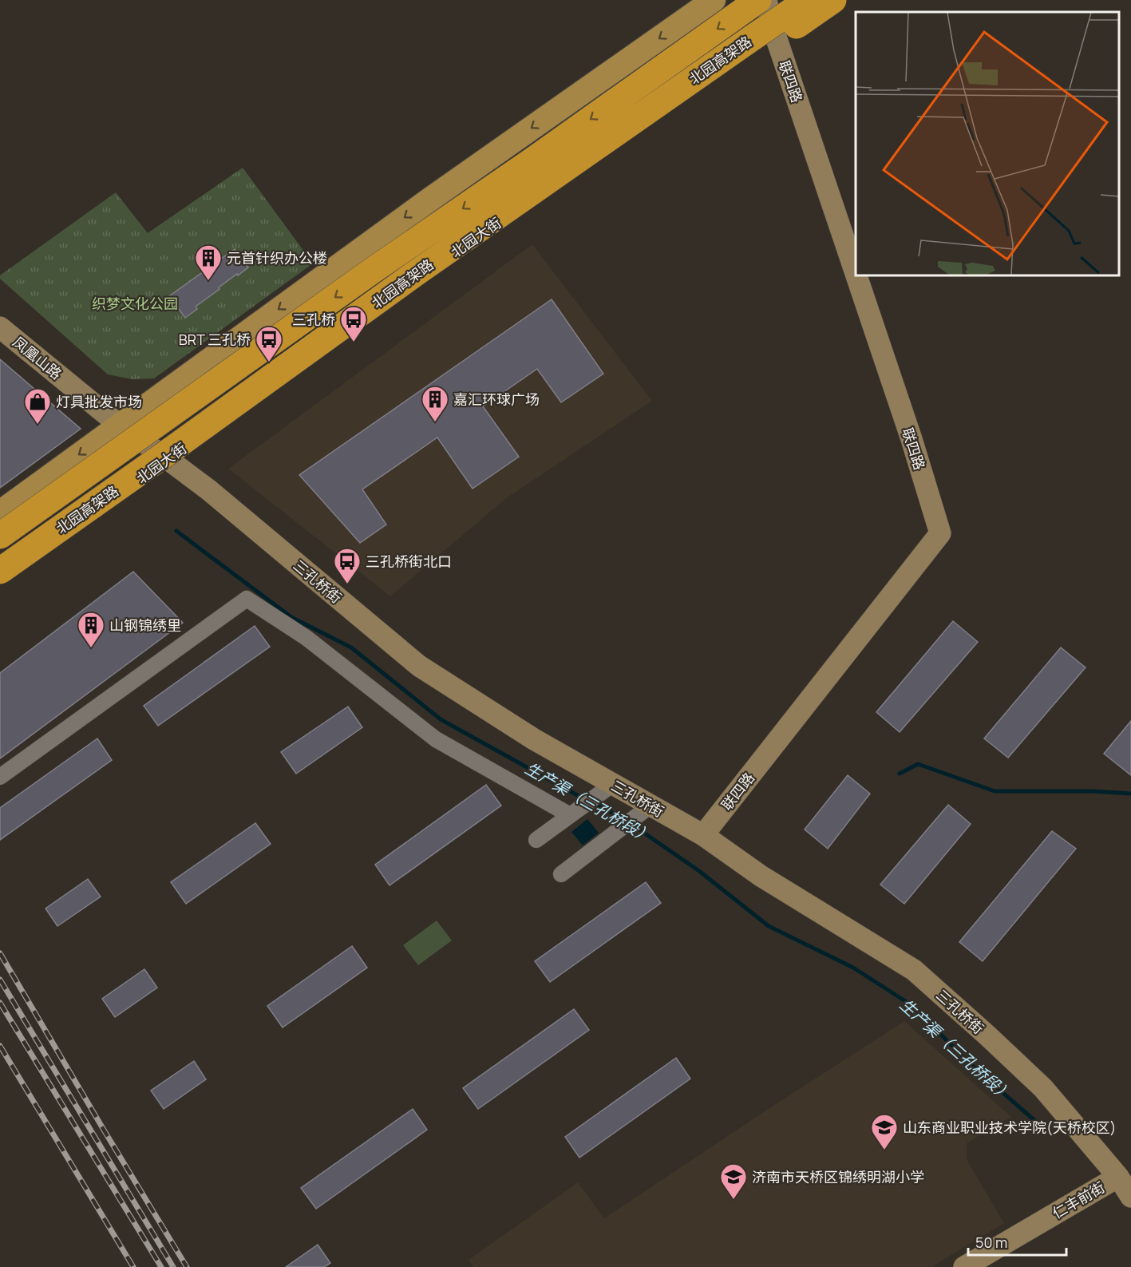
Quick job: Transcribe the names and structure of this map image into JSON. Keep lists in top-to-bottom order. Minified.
{"streets":{"highway":["北园高架路"],"main road":["联四路","北园大街","凤凰山路","三孔桥街","仁丰前街"]},"crossings":[["联四路","北园大街"],["联四路","三孔桥街"],["北园大街","三孔桥街"],["凤凰山路","三孔桥街"],["三孔桥街","仁丰前街"]],"water":["生产渠（三孔桥段）"],"parks":["织梦文化公园"],"places":{"building":["元首针织办公楼","嘉汇环球广场","山钢锦绣里"],"bus stop":["三孔桥","BRT 三孔桥","三孔桥街北口"],"shop":["灯具批发市场"],"school or university":["山东商业职业技术学院(天桥校区)","济南市天桥区锦绣明湖小学"]},"scale_bar":"50 m"}
